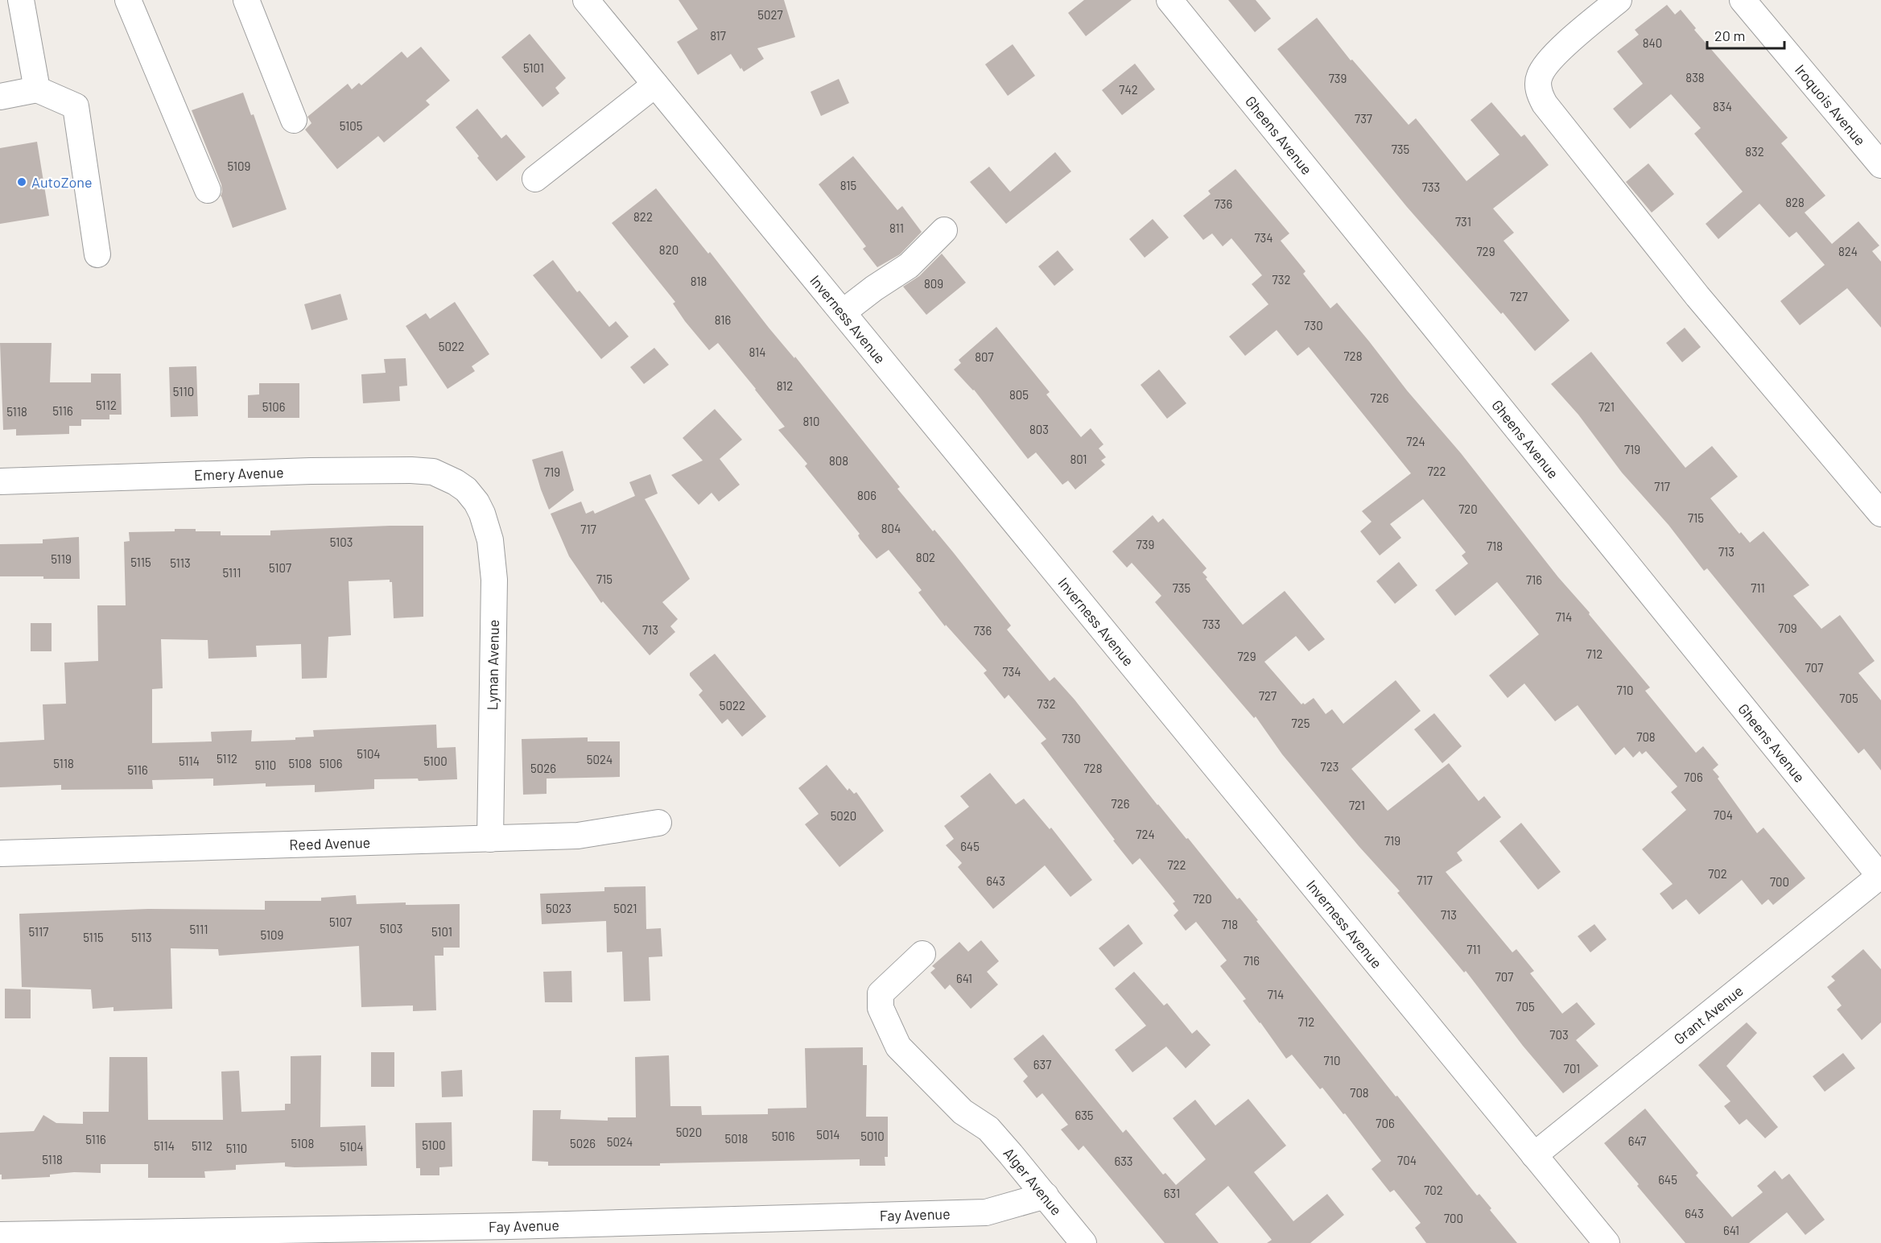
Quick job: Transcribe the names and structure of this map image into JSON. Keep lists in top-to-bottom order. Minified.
{"streets":{"street":["Iroquois Avenue","Gheens Avenue","Inverness Avenue","Emery Avenue","Lyman Avenue","Reed Avenue","Grant Avenue","Alger Avenue","Fay Avenue"]},"crossings":[["Gheens Avenue","Grant Avenue"],["Inverness Avenue","Grant Avenue"],["Emery Avenue","Lyman Avenue"],["Lyman Avenue","Reed Avenue"],["Alger Avenue","Fay Avenue"]],"places":["AutoZone"],"house_numbers":["5027","817","840","5101","838","739","742","834","737","5105","735","832","5109","815","733","828","736","822","731","811","734","820","729","824","732","818","809","727","816","730","5022","814","728","807","812","5110","805","726","5112","5106","721","5116","5118","810","803","724","719","801","808","722","719","717","806","720","715","804","717","5103","739","718","713","802","5119","5115","5113","5107","5111","715","716","735","711","714","733","709","713","736","712","729","707","734","710","727","705","732","5022","725","708","730","5104","5112","5024","5114","5100","5118","5108","5106","5110","723","5026","728","5116","706","726","721","704","5020","724","719","645","722","702","717","643","700","720","5023","5021","713","5107","718","5103","5111","5117","5101","5109","5115","5113","711","716","707","641","714","705","712","703","710","637","701","708","635","706","5020","5014","5016","5010","5018","5116","647","5024","5108","5026","5100","5114","5112","5104","5110","5118","704","633","645","702","631","643","700","641"],"scale_bar":"20 m"}
